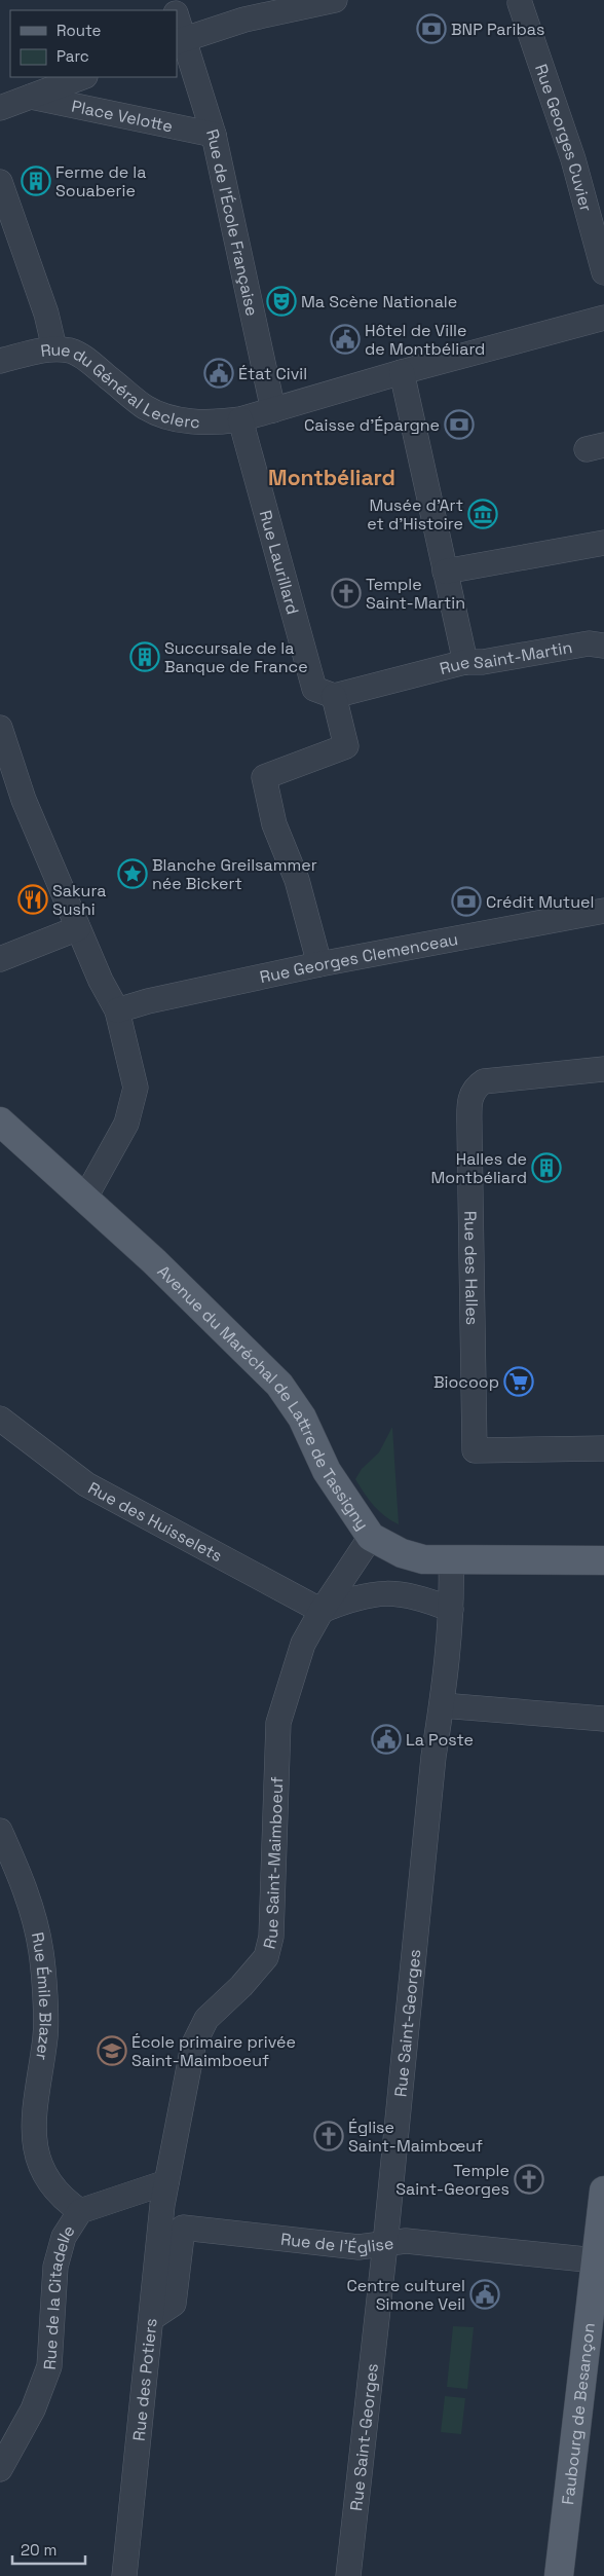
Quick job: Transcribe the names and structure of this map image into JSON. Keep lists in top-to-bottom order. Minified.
{"streets":{"main road":["Avenue du Maréchal de Lattre de Tassigny","Faubourg de Besançon"],"street":["Place Velotte","Rue Georges Cuvier","Rue de l'École Française","Rue du Général Leclerc","Rue Laurillard","Rue Saint-Martin","Rue Georges Clemenceau","Rue des Halles","Rue des Huisselets","Rue Saint-Maimboeuf","Rue Émile Blazer","Rue Saint-Georges","Rue de l'Église","Rue de la Citadelle","Rue des Potiers"]},"crossings":[["Place Velotte","Rue de l'École Française"],["Rue de l'École Française","Rue du Général Leclerc"],["Rue du Général Leclerc","Rue Laurillard"],["Rue Laurillard","Rue Saint-Martin"],["Avenue du Maréchal de Lattre de Tassigny","Rue Saint-Maimboeuf"],["Avenue du Maréchal de Lattre de Tassigny","Rue Saint-Georges"],["Rue des Huisselets","Rue Saint-Maimboeuf"],["Rue Saint-Maimboeuf","Rue de la Citadelle"],["Rue Saint-Maimboeuf","Rue des Potiers"],["Rue Émile Blazer","Rue de la Citadelle"],["Rue Saint-Georges","Rue de l'Église"],["Rue de l'Église","Rue des Potiers"],["Rue de l'Église","Faubourg de Besançon"],["Rue de la Citadelle","Rue des Potiers"]],"districts":["Montbéliard"],"places":{"bank":["BNP Paribas","Caisse d'Épargne","Crédit Mutuel"],"building":["Ferme de la Souaberie","Succursale de la Banque de France","Halles de Montbéliard"],"theatre":["Ma Scène Nationale"],"public building":["Hôtel de Ville de Montbéliard","État Civil","La Poste","Centre culturel Simone Veil"],"museum":["Musée d'Art et d'Histoire"],"church":["Temple Saint-Martin","Église Saint-Maimbœuf","Temple Saint-Georges"],"place":["Blanche Greilsammer née Bickert"],"restaurant":["Sakura Sushi"],"supermarket":["Biocoop"],"school or university":["École primaire privée Saint-Maimboeuf"]},"legend":["Route","Parc"],"scale_bar":"20 m"}
